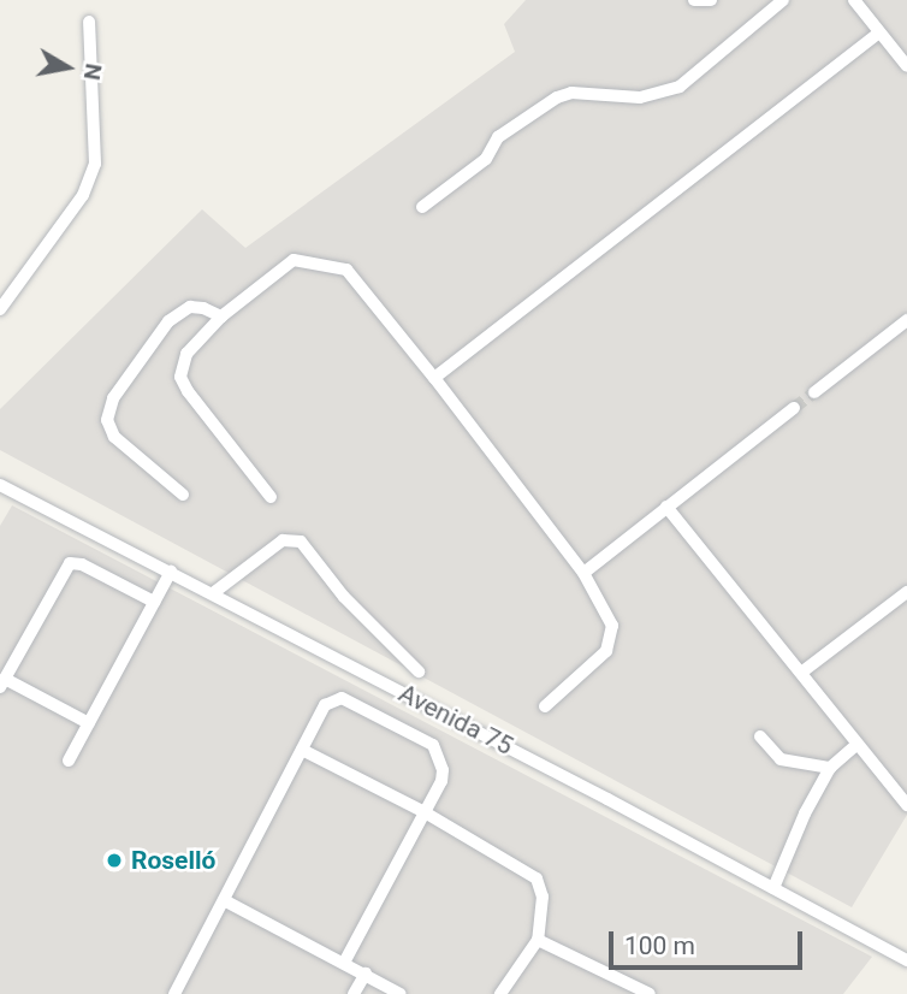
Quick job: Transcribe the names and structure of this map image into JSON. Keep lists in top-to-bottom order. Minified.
{"streets":{"street":["Avenida 75"]},"places":["Roselló"],"scale_bar":"100 m","north":"right"}
